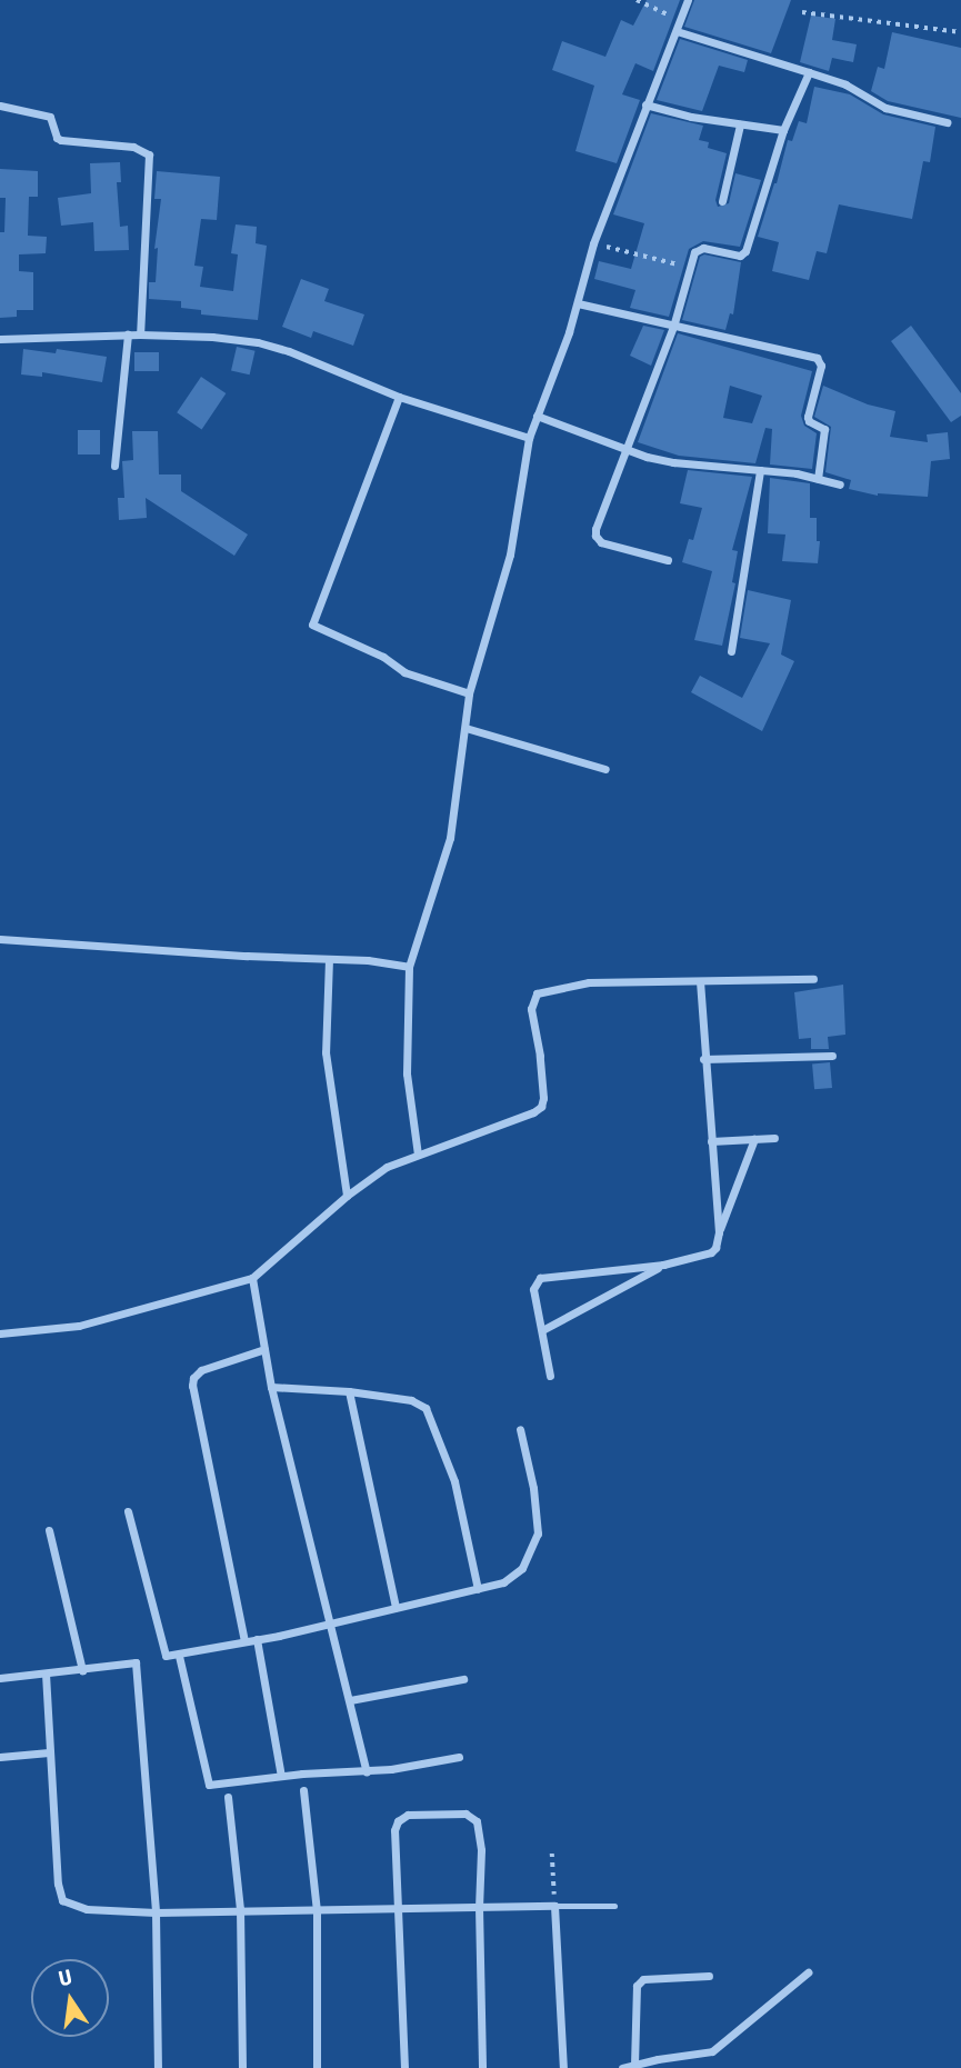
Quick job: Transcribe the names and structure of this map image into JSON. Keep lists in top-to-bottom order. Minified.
{"north":"top"}
